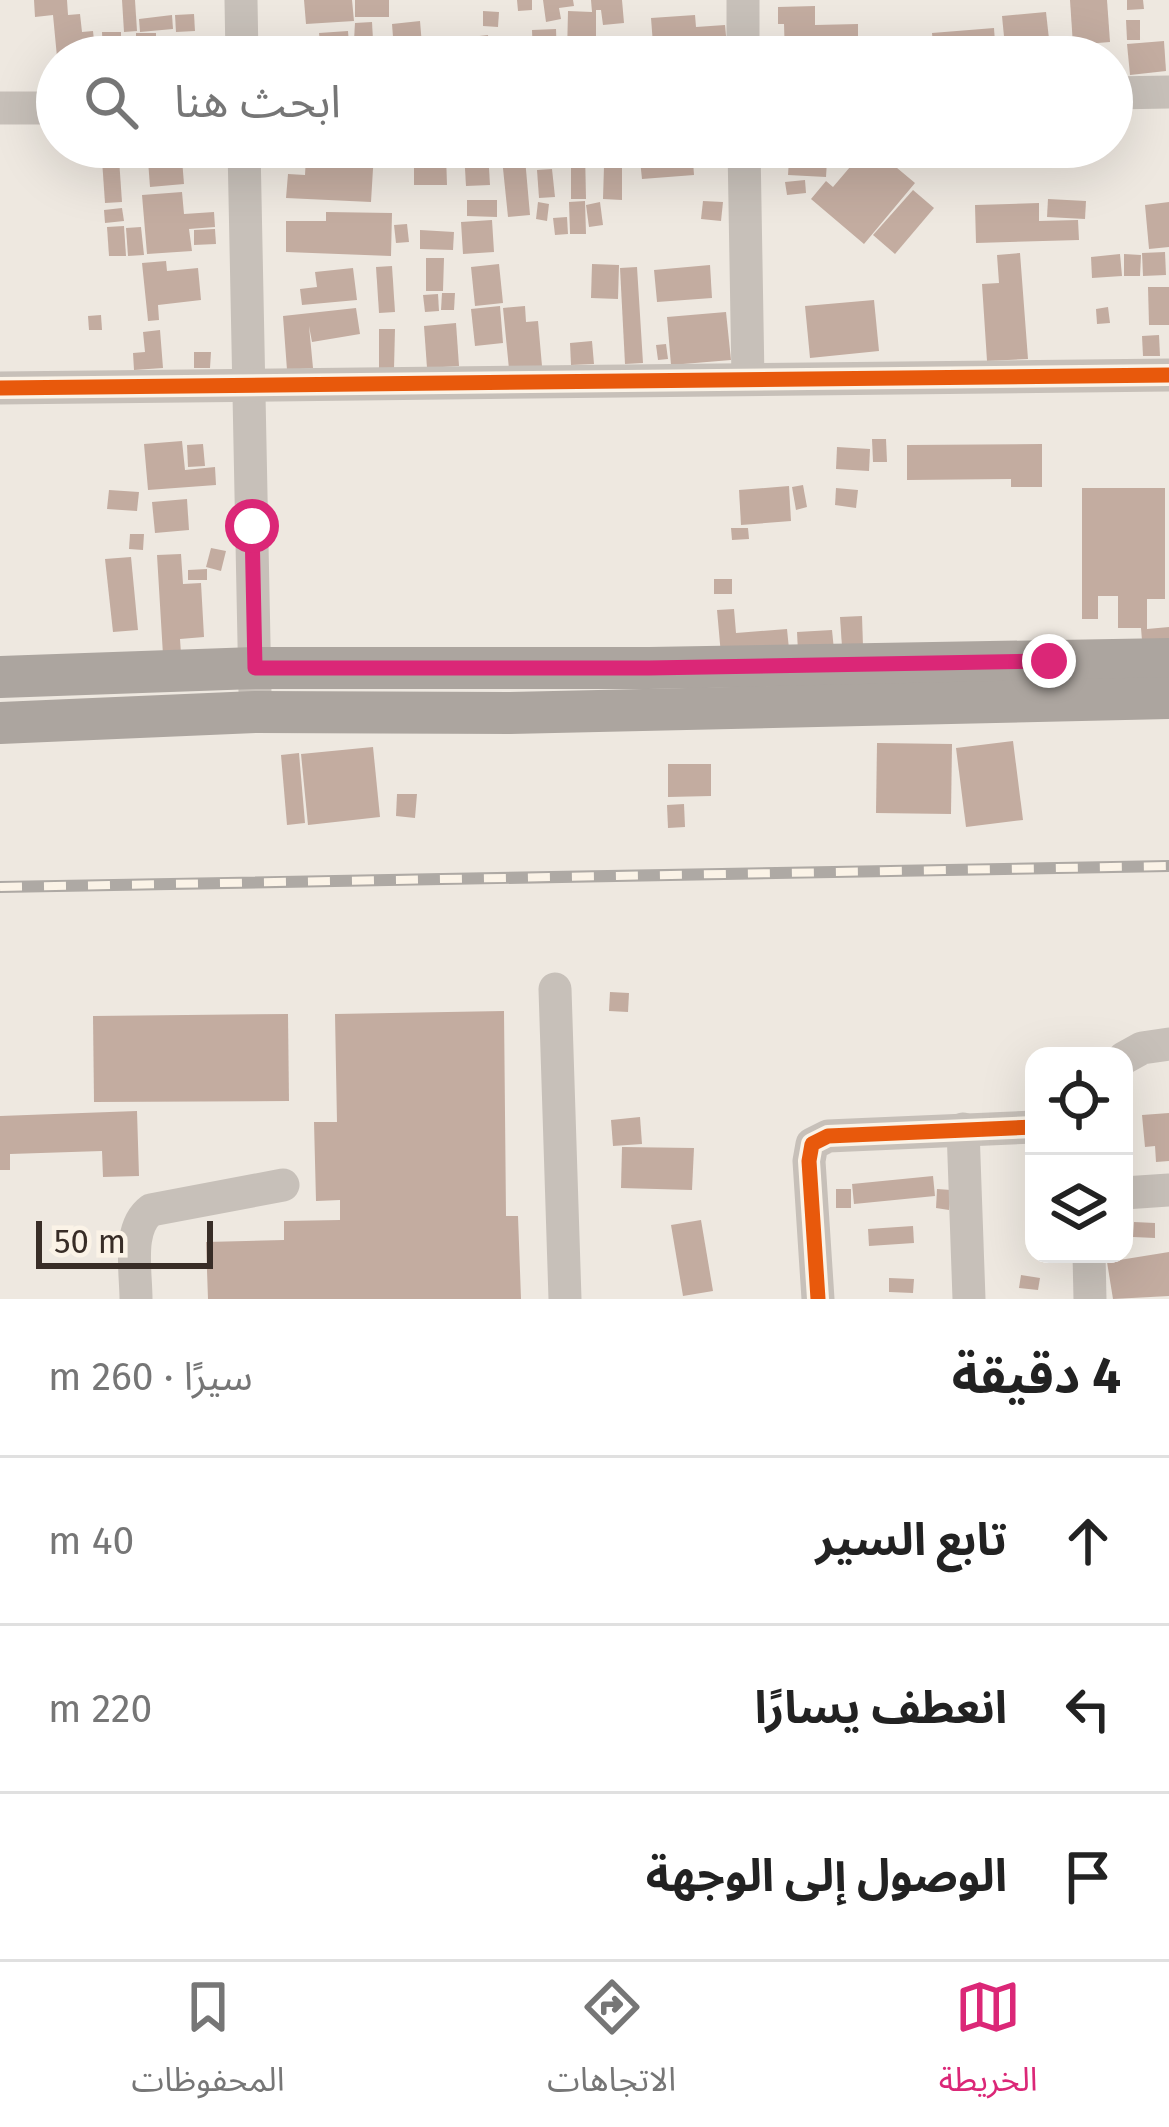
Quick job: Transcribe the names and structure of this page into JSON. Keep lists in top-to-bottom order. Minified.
{"scale_bar":"50 m","page":{"search":"ابحث هنا","scale":"50 m","heading":["4 دقيقة","سيرًا · 260 m"],"list":[["تابع السير","40 m"],["انعطف يسارًا","220 m"],"الوصول إلى الوجهة"],"nav":["الخريطة","الاتجاهات","المحفوظات"]}}
